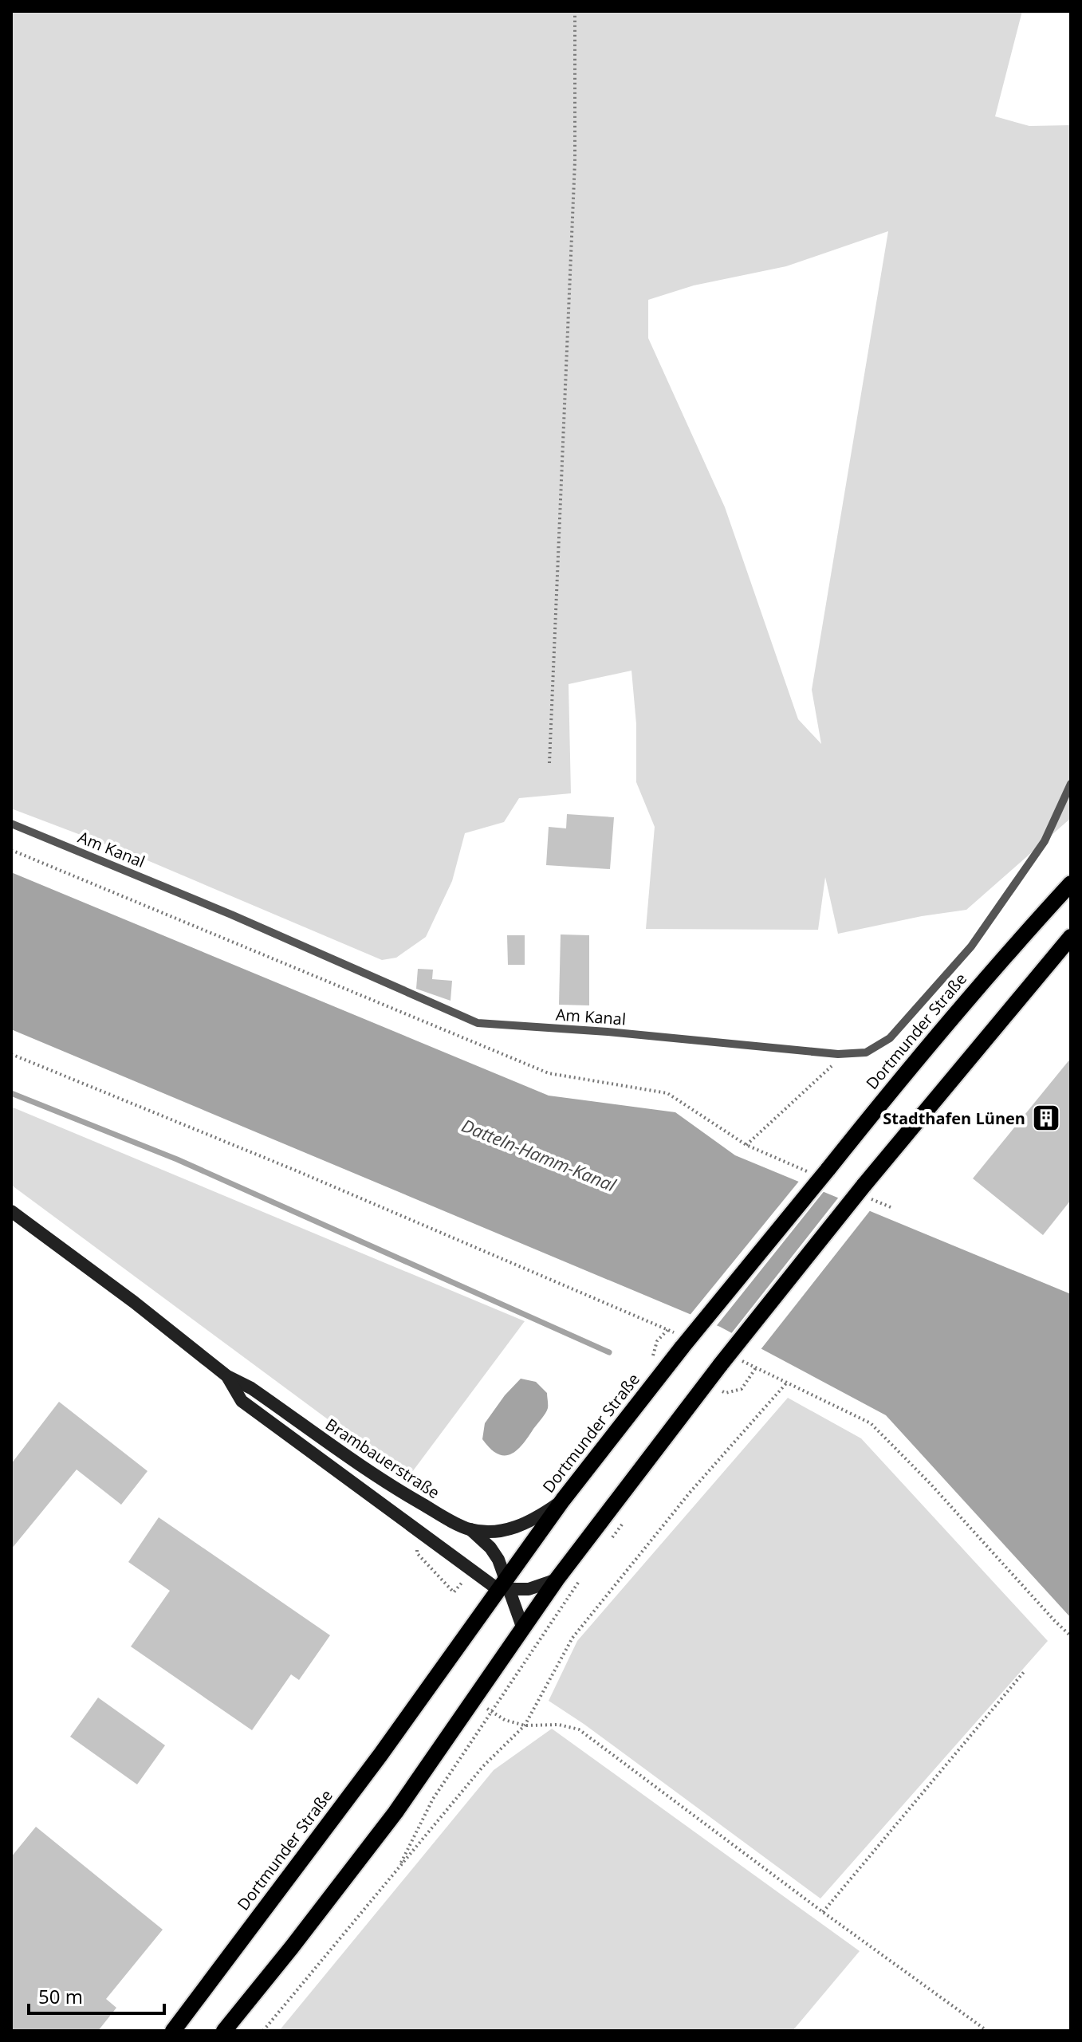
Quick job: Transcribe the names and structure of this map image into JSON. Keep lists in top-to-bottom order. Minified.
{"streets":{"main road":["Dortmunder Straße","Brambauerstraße"],"lane":["Am Kanal"]},"crossings":[["Dortmunder Straße","Brambauerstraße"]],"water":["Datteln-Hamm-Kanal"],"places":{"building":["Stadthafen Lünen"]},"scale_bar":"50 m"}
